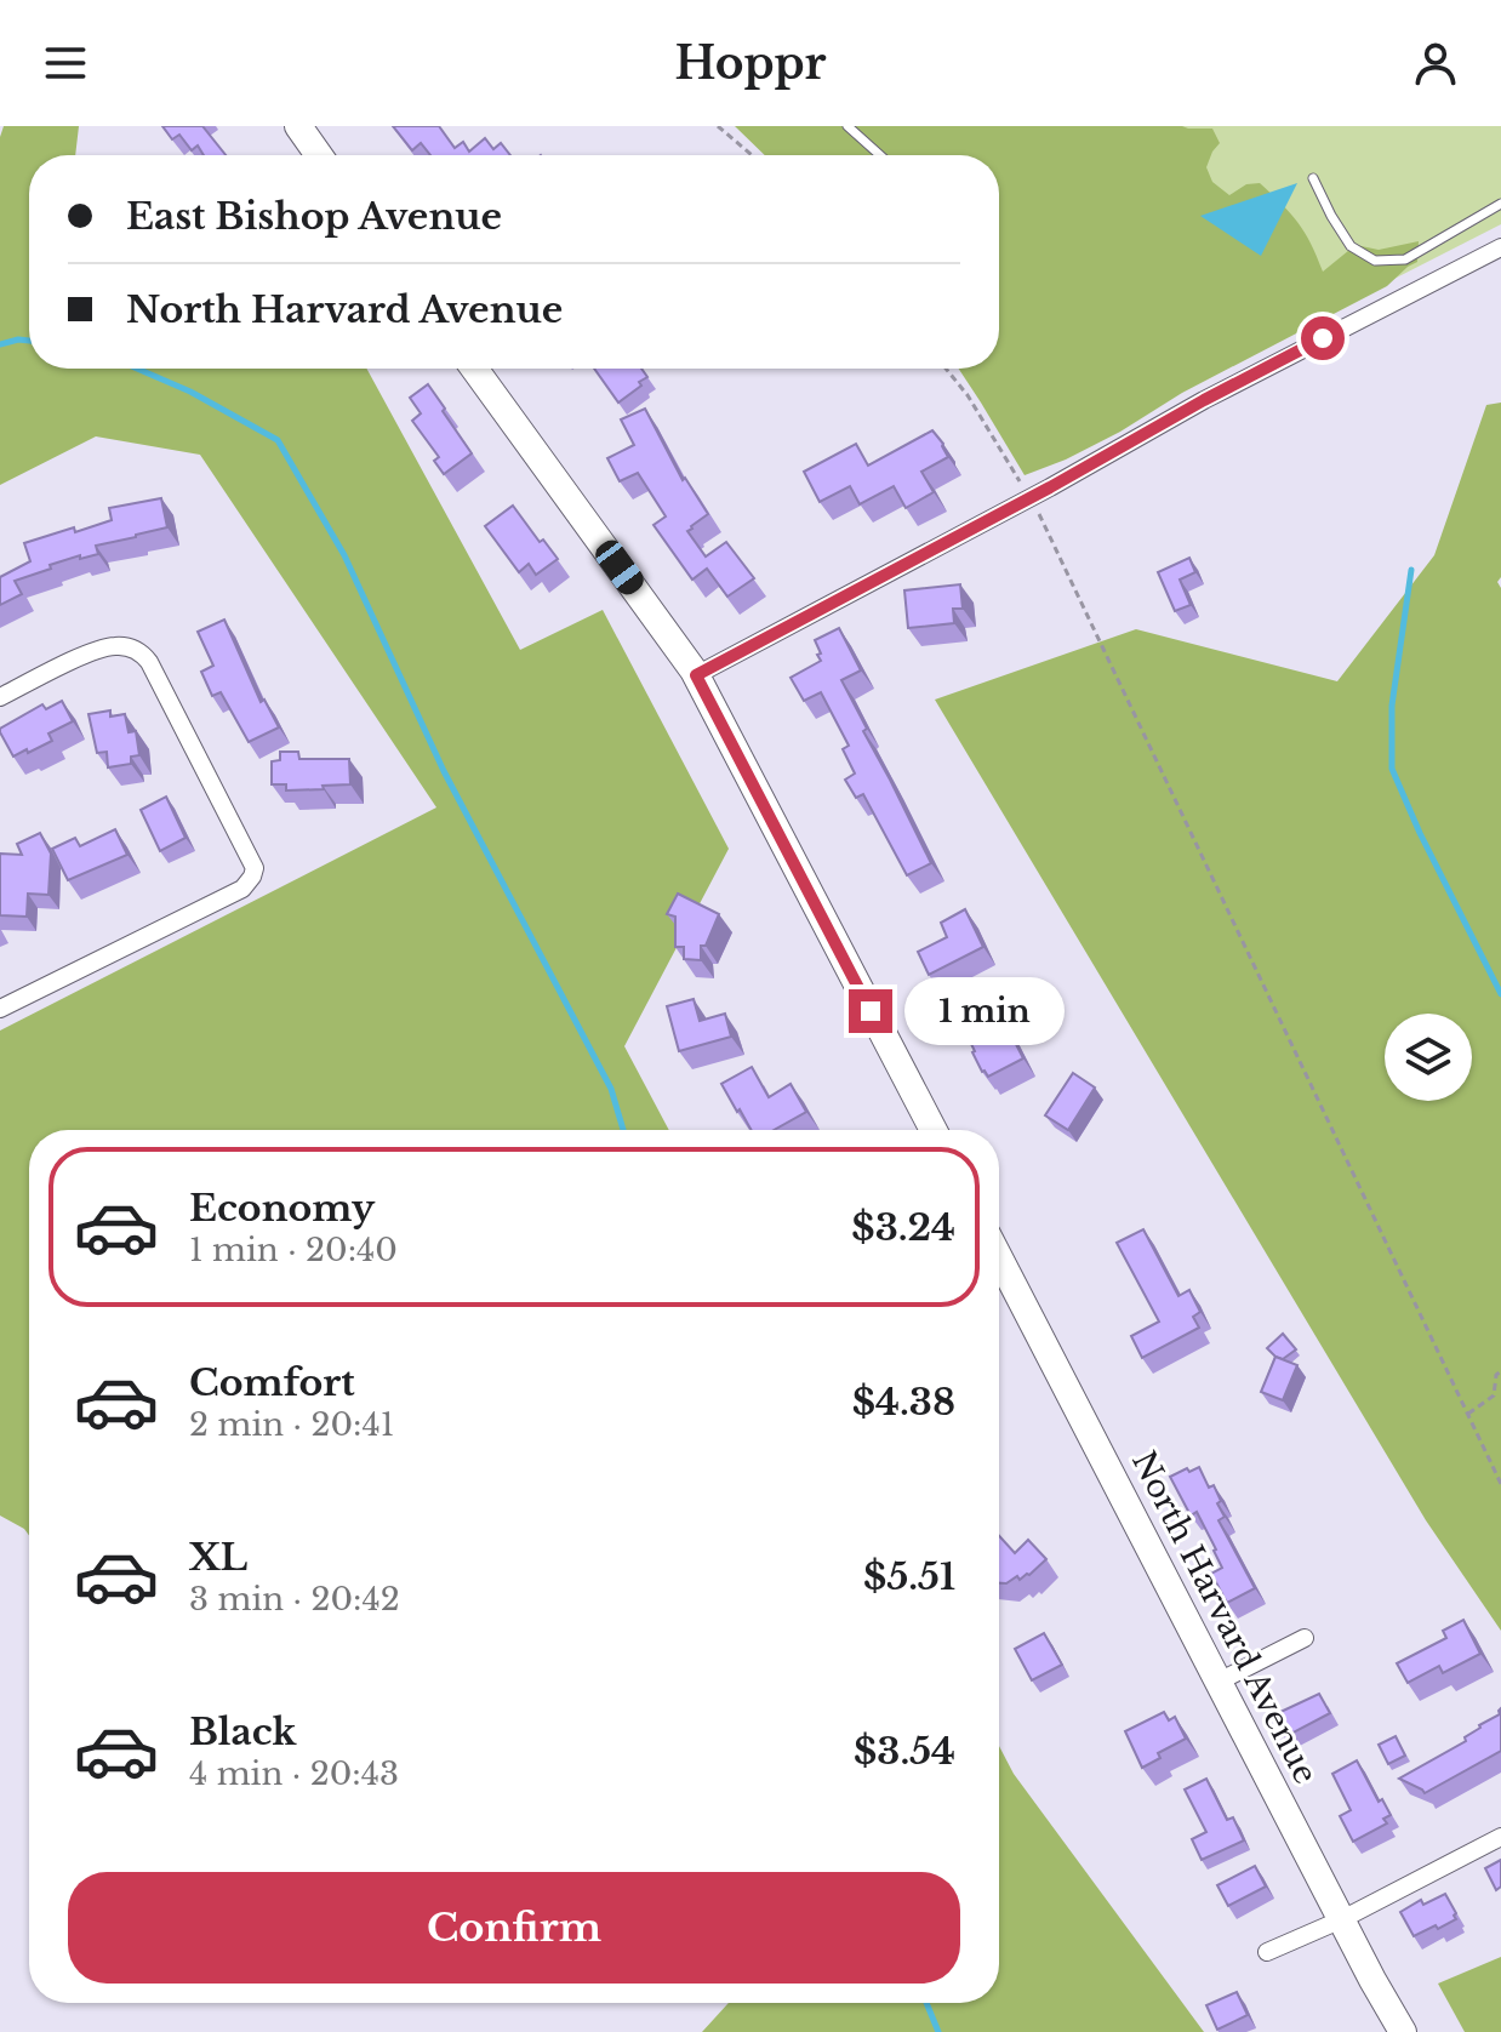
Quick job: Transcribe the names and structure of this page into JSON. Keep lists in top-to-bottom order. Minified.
{"streets":{"street":["North Harvard Avenue"]},"page":{"header":"Hoppr","banner":["East Bishop Avenue","North Harvard Avenue"],"bubble":"1 min","list":[{"name":"Economy","note":"1 min · 20:40","value":"$3.24"},{"name":"Comfort","note":"2 min · 20:41","value":"$4.38"},{"name":"XL","note":"3 min · 20:42","value":"$5.51"},{"name":"Black","note":"4 min · 20:43","value":"$3.54"}],"buttons":"Confirm"}}
